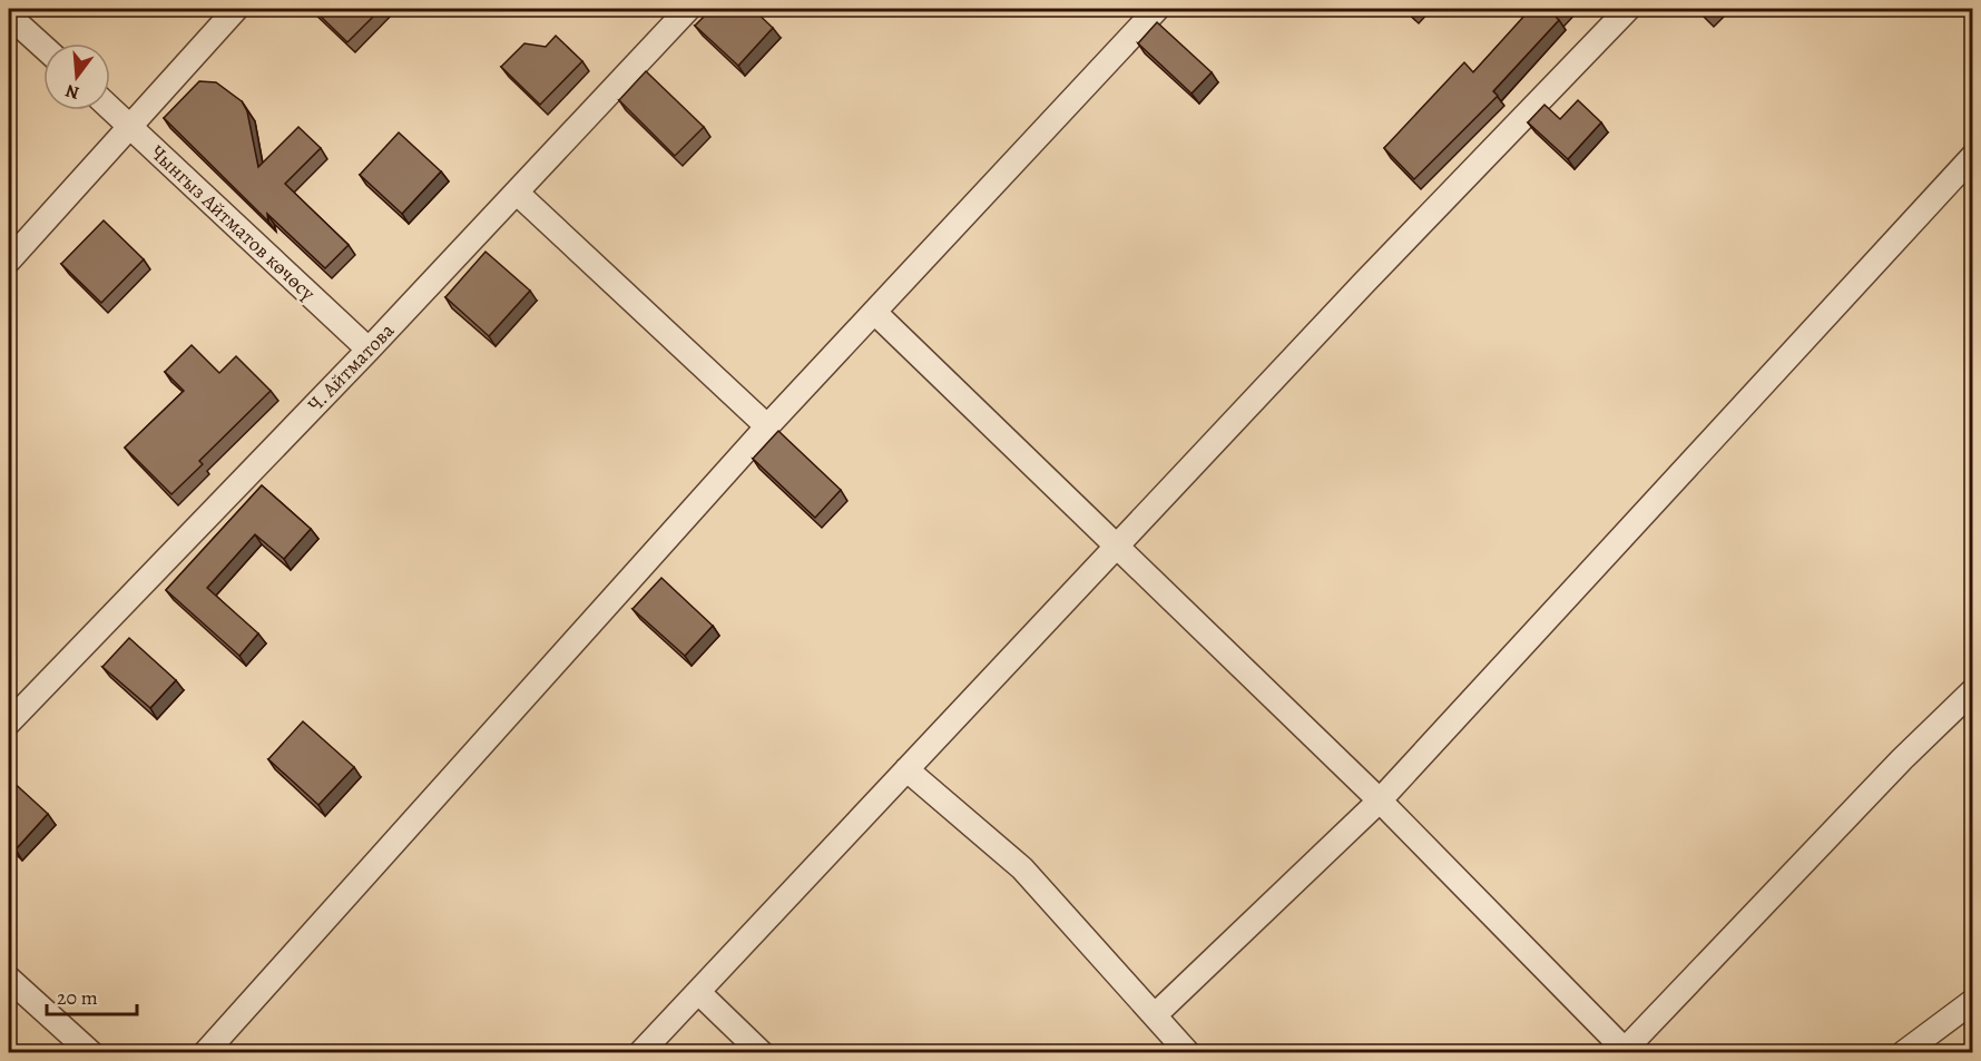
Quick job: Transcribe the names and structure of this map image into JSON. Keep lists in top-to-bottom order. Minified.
{"streets":{"street":["Чынгыз Айтматов көчөсү","Ч. Айтматова"]},"crossings":[["Чынгыз Айтматов көчөсү","Ч. Айтматова"]],"scale_bar":"20 m","north":"bottom"}
